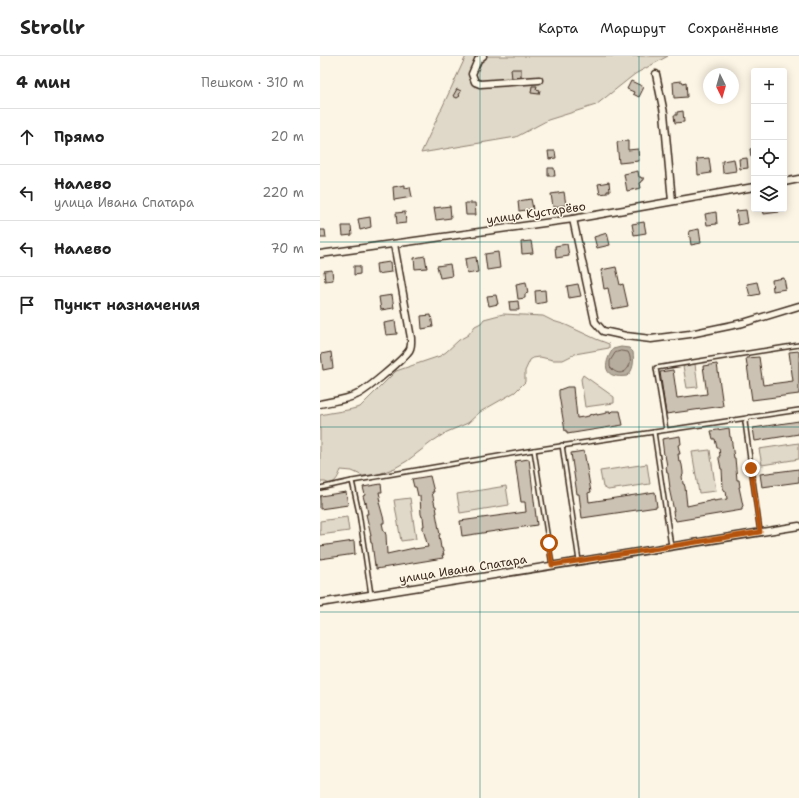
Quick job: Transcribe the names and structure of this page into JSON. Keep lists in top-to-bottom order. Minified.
{"streets":{"street":["улица Кустарёво","улица Ивана Спатара"]},"north":"bottom","page":{"header":"Strollr","nav":["Карта","Маршрут","Сохранённые"],"heading":["4 мин","Пешком · 310 m"],"map_buttons":["+","−"],"list":[["Прямо","20 m"],["Налево","улица Ивана Спатара","220 m"],["Налево","70 m"],"Пункт назначения"]}}
